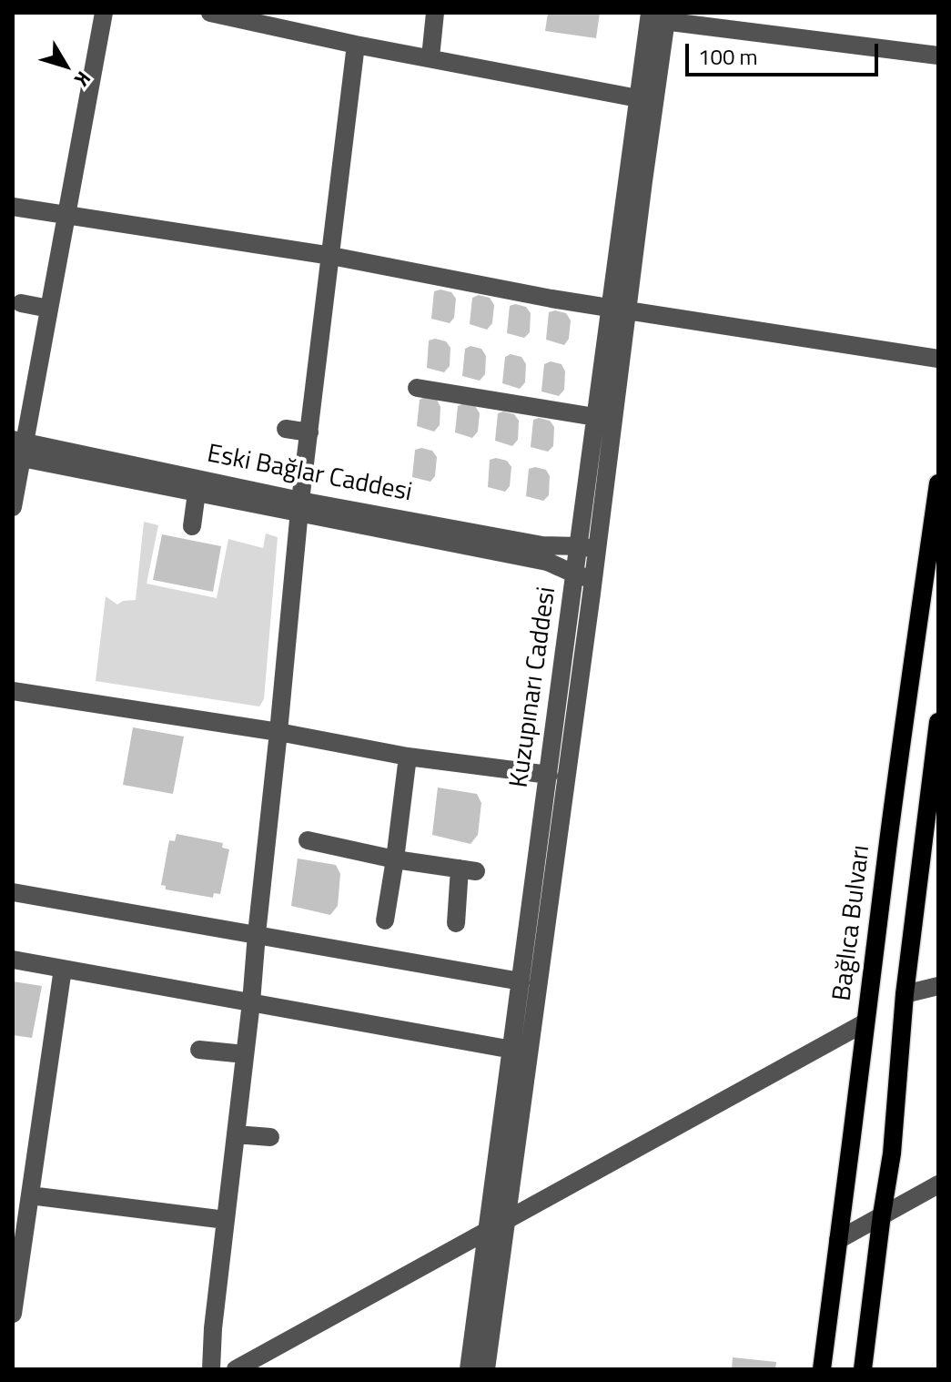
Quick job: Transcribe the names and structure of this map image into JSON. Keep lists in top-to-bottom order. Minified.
{"streets":{"main road":["Bağlıca Bulvarı"],"street":["Eski Bağlar Caddesi","Kuzupınarı Caddesi"]},"crossings":[["Eski Bağlar Caddesi","Kuzupınarı Caddesi"]],"scale_bar":"100 m","north":"bottom right"}
